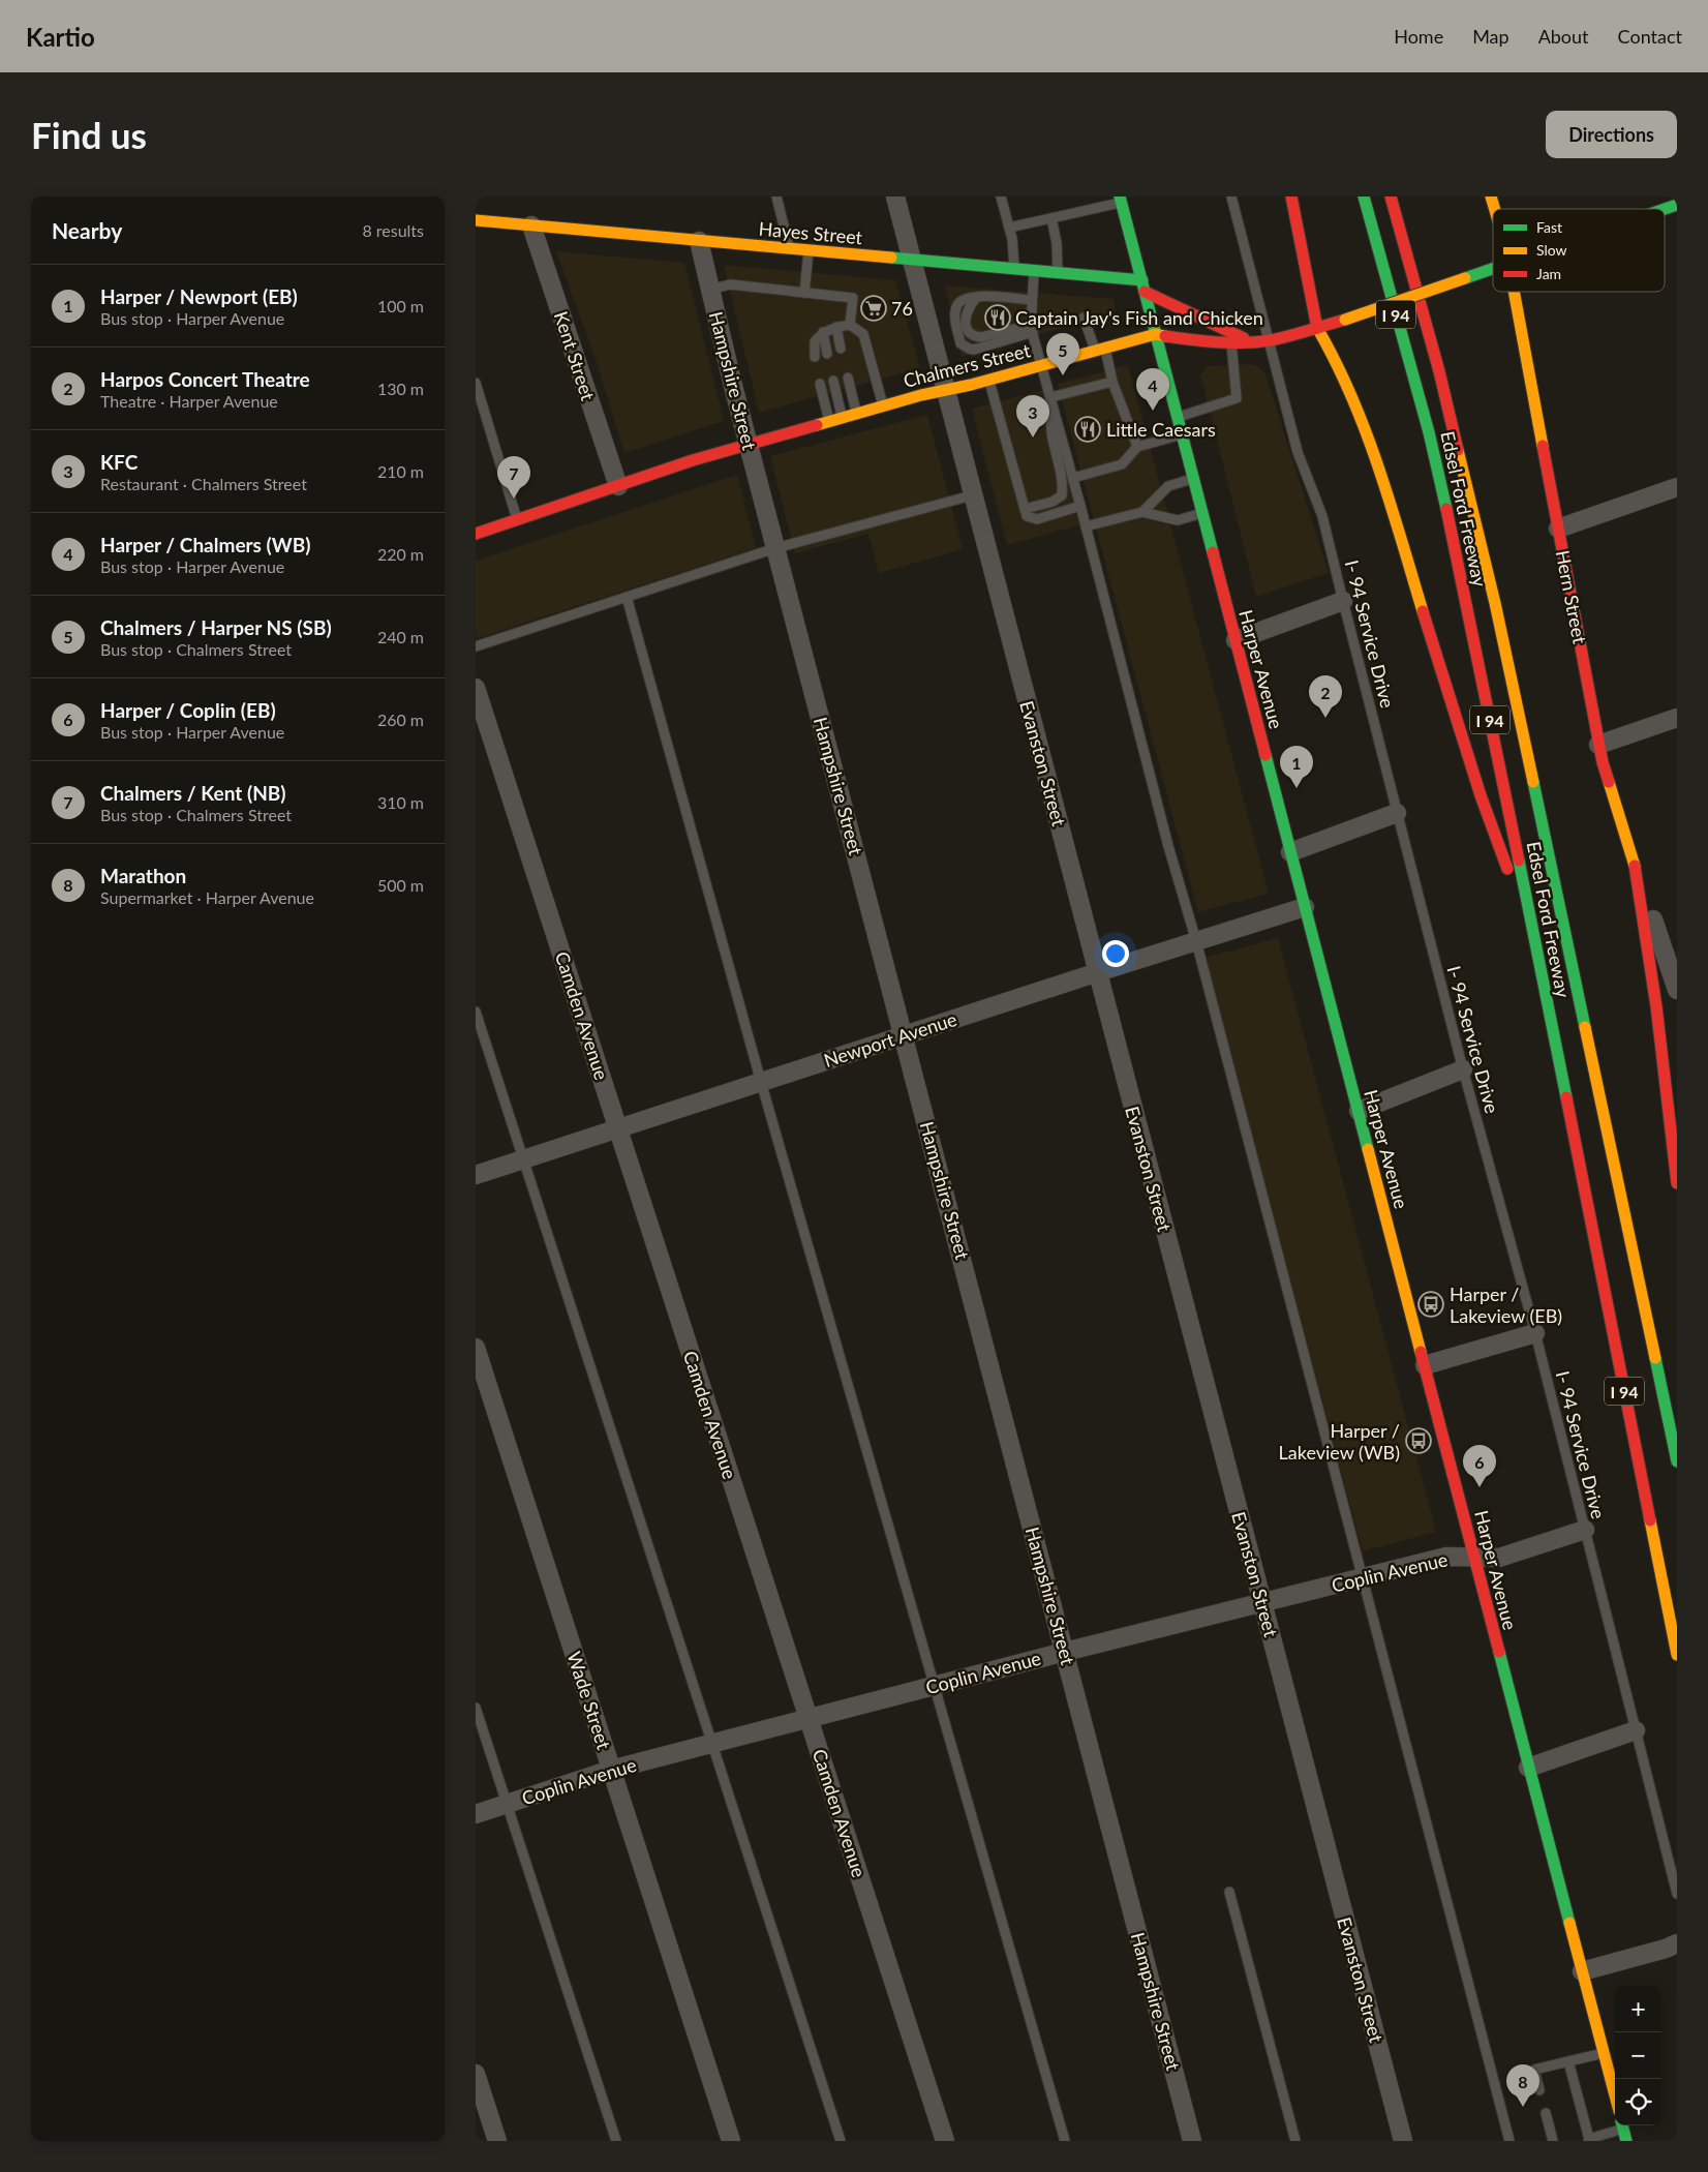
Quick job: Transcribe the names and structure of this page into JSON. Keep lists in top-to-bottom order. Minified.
{"streets":{"main road":["Hayes Street","I 94","Chalmers Street","Edsel Ford Freeway","Hern Street","Harper Avenue"],"street":["Kent Street","Hampshire Street","Evanston Street","Camden Avenue","Newport Avenue","Coplin Avenue","Wade Street"],"lane":["I- 94 Service Drive"]},"crossings":[["Hayes Street","Kent Street"],["Hayes Street","Hampshire Street"],["Hayes Street","Harper Avenue"],["Hayes Street","Evanston Street"],["Kent Street","Chalmers Street"],["Chalmers Street","Hampshire Street"],["Chalmers Street","I- 94 Service Drive"],["Chalmers Street","Harper Avenue"],["Chalmers Street","Evanston Street"],["Hampshire Street","Newport Avenue"],["Hampshire Street","Coplin Avenue"],["I- 94 Service Drive","Coplin Avenue"],["Harper Avenue","Newport Avenue"],["Harper Avenue","Coplin Avenue"],["Evanston Street","Newport Avenue"],["Evanston Street","Coplin Avenue"],["Camden Avenue","Newport Avenue"],["Camden Avenue","Coplin Avenue"],["Coplin Avenue","Wade Street"]],"places":{"supermarket":["76"],"restaurant":["Captain Jay's Fish and Chicken","Little Caesars"],"bus stop":["Harper / Lakeview (EB)","Harper / Lakeview (WB)"]},"legend":["Fast","Slow","Jam"],"page":{"header":"Kartio","nav":["Home","Map","About","Contact"],"buttons":"Directions","title":"Find us","heading":["Nearby","8 results"],"list":[{"mark":"1","name":"Harper / Newport (EB)","note":"Bus stop · Harper Avenue","value":"100 m"},{"mark":"2","name":"Harpos Concert Theatre","note":"Theatre · Harper Avenue","value":"130 m"},{"mark":"3","name":"KFC","note":"Restaurant · Chalmers Street","value":"210 m"},{"mark":"4","name":"Harper / Chalmers (WB)","note":"Bus stop · Harper Avenue","value":"220 m"},{"mark":"5","name":"Chalmers / Harper NS (SB)","note":"Bus stop · Chalmers Street","value":"240 m"},{"mark":"6","name":"Harper / Coplin (EB)","note":"Bus stop · Harper Avenue","value":"260 m"},{"mark":"7","name":"Chalmers / Kent (NB)","note":"Bus stop · Chalmers Street","value":"310 m"},{"mark":"8","name":"Marathon","note":"Supermarket · Harper Avenue","value":"500 m"}],"pins":["5","4","3","7","2","1","6","8"],"map_buttons":["+","−"]}}
